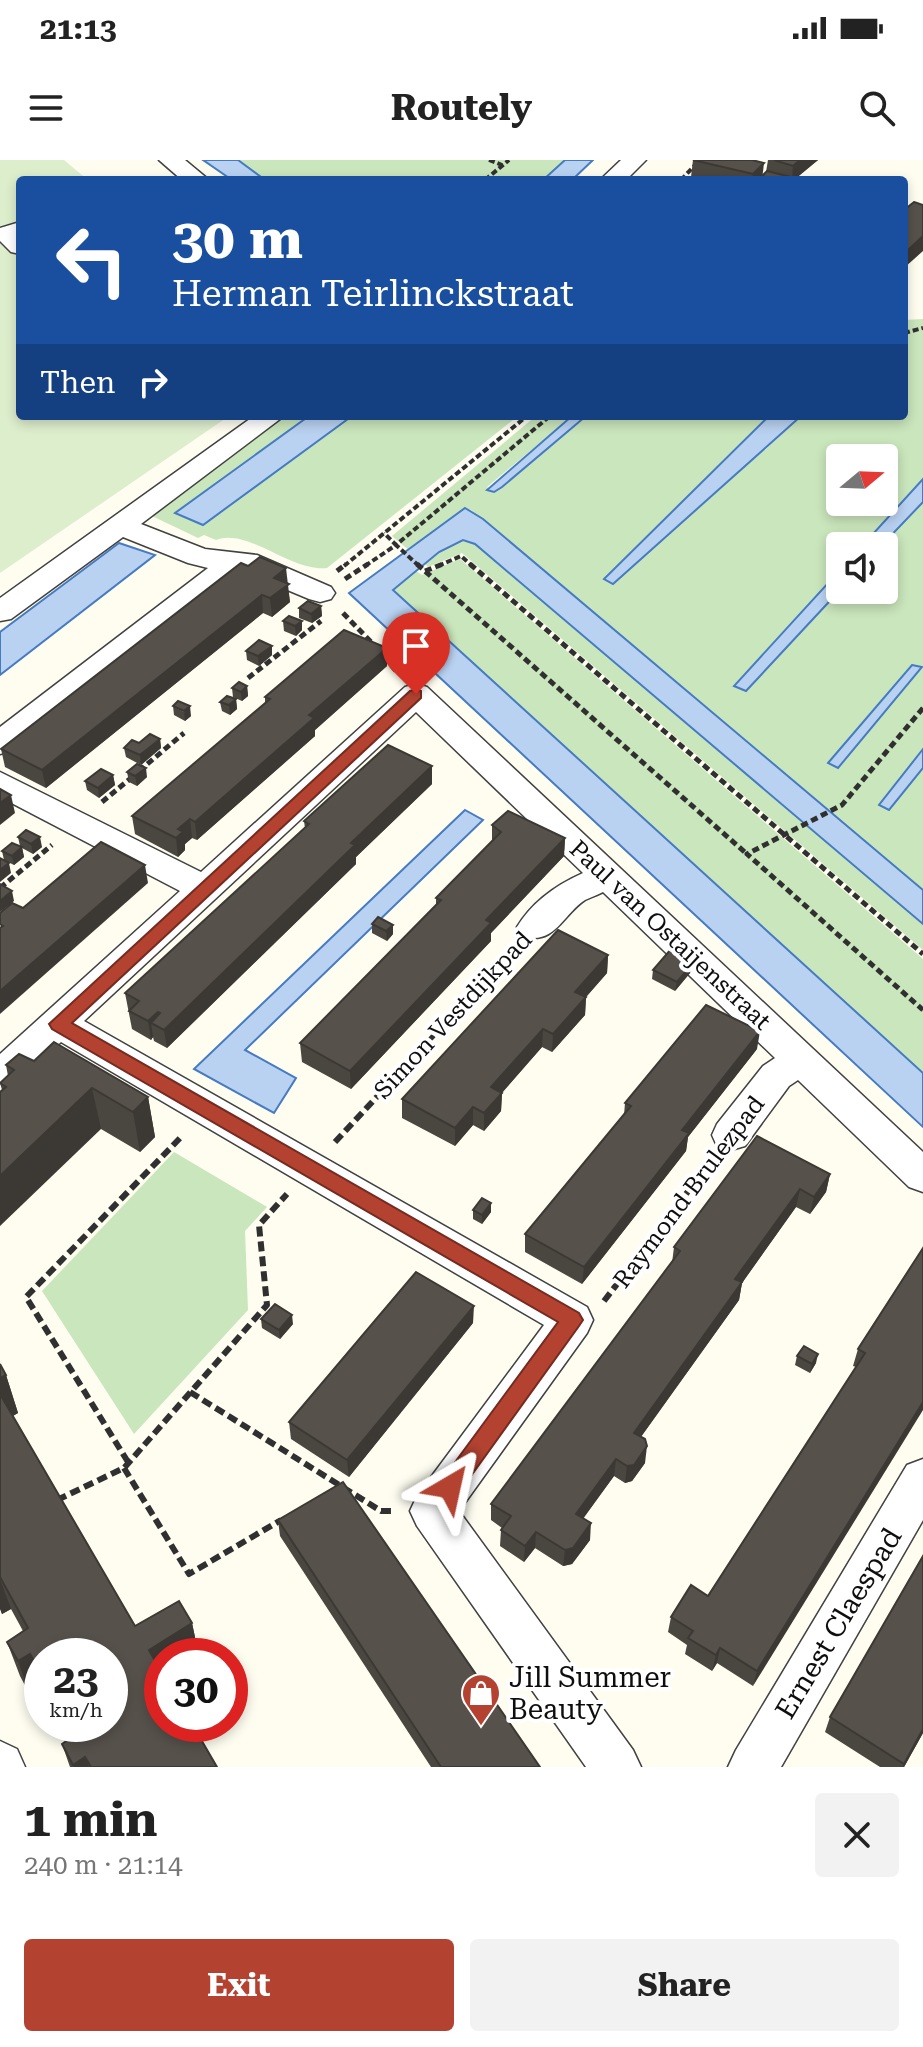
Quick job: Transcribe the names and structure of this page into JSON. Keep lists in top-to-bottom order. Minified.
{"streets":{"street":["Paul van Ostaijenstraat","Simon Vestdijkpad","Raymond Brulezpad","Ernest Claespad"]},"crossings":[["Paul van Ostaijenstraat","Simon Vestdijkpad"],["Paul van Ostaijenstraat","Raymond Brulezpad"]],"places":{"shop":["Jill Summer Beauty"]},"north":"right","page":{"status":"21:13","header":"Routely","turn":["30 m","Herman Teirlinckstraat"],"then":"Then","speed":"23 km/h","limit":"30","heading":["1 min","240 m · 21:14"],"buttons":["Exit","Share"]}}
